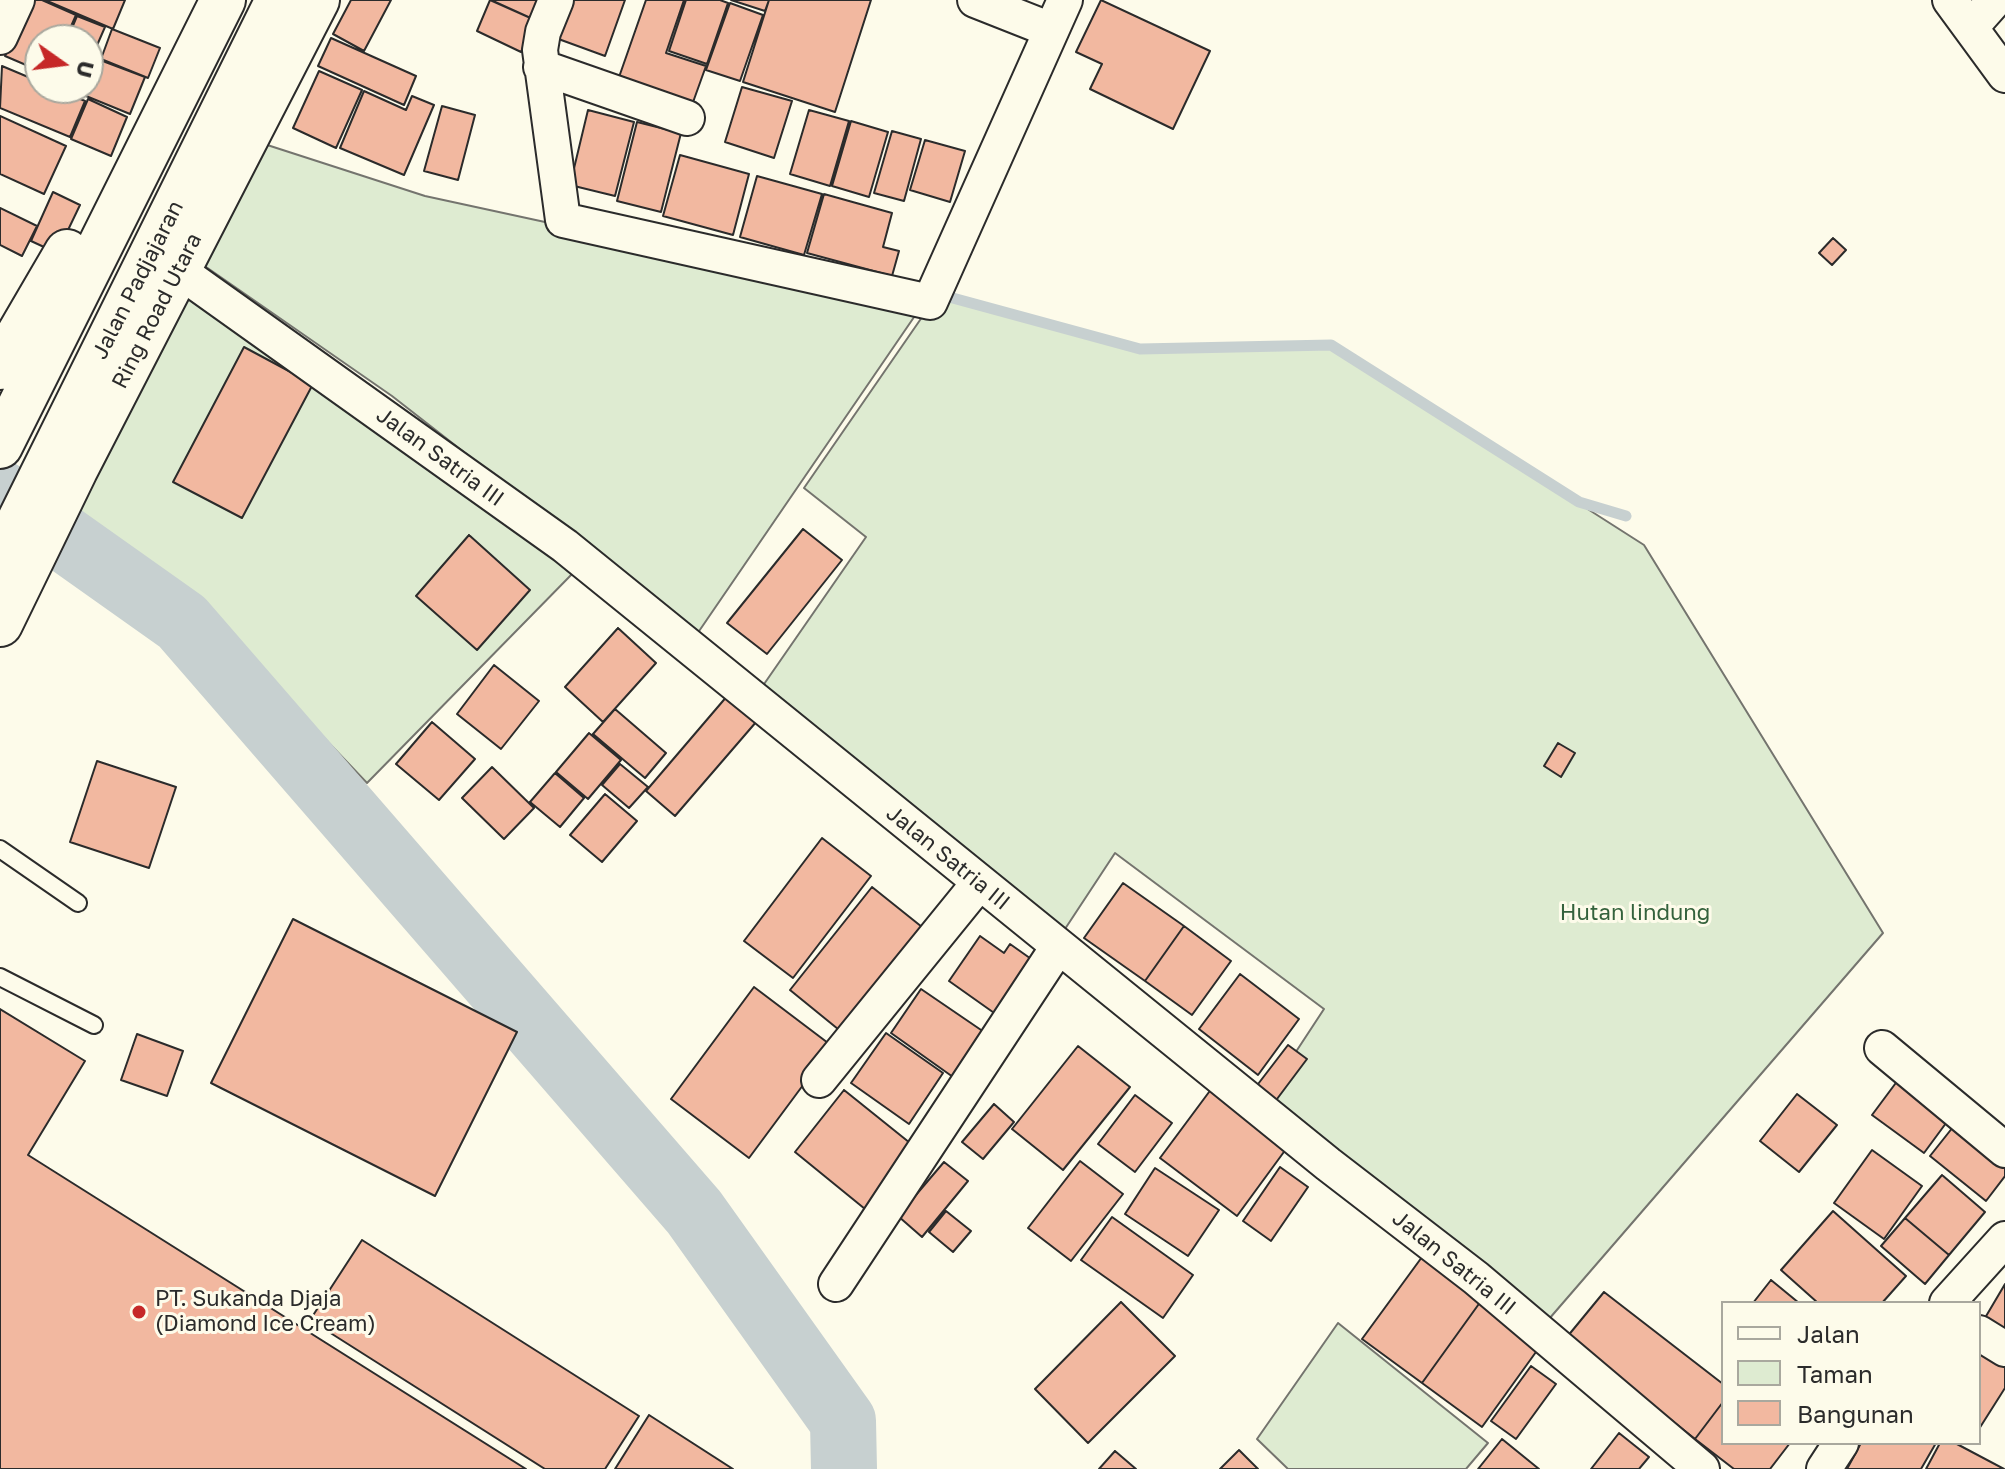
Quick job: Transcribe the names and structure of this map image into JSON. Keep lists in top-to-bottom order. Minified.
{"streets":{"main road":["Jalan Padjajaran","Ring Road Utara"],"street":["Jalan Satria III"]},"crossings":[["Jalan Padjajaran","Ring Road Utara"],["Ring Road Utara","Jalan Satria III"]],"parks":["Hutan lindung"],"places":["PT. Sukanda Djaja (Diamond Ice Cream)"],"legend":["Jalan","Taman","Bangunan"],"north":"right"}
